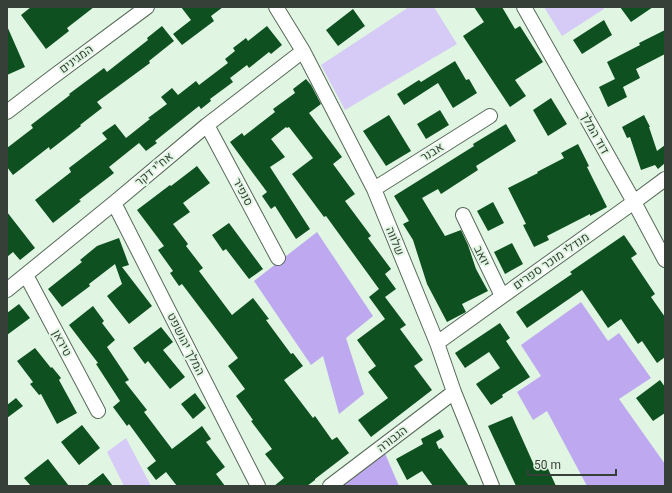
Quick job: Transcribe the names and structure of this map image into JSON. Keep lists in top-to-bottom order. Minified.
{"streets":{"street":["המגינים","דוד המלך","אבנר","אח\"י דקר","סנפיר","שלווה","יואב","מנדלי מוכר ספרים","טיראן","המלך יהושפט","הגבורה"]},"crossings":[["דוד המלך","מנדלי מוכר ספרים"],["אבנר","שלווה"],["אח\"י דקר","סנפיר"],["אח\"י דקר","שלווה"],["אח\"י דקר","טיראן"],["אח\"י דקר","המלך יהושפט"],["שלווה","מנדלי מוכר ספרים"],["שלווה","הגבורה"],["יואב","מנדלי מוכר ספרים"]],"scale_bar":"50 m"}
